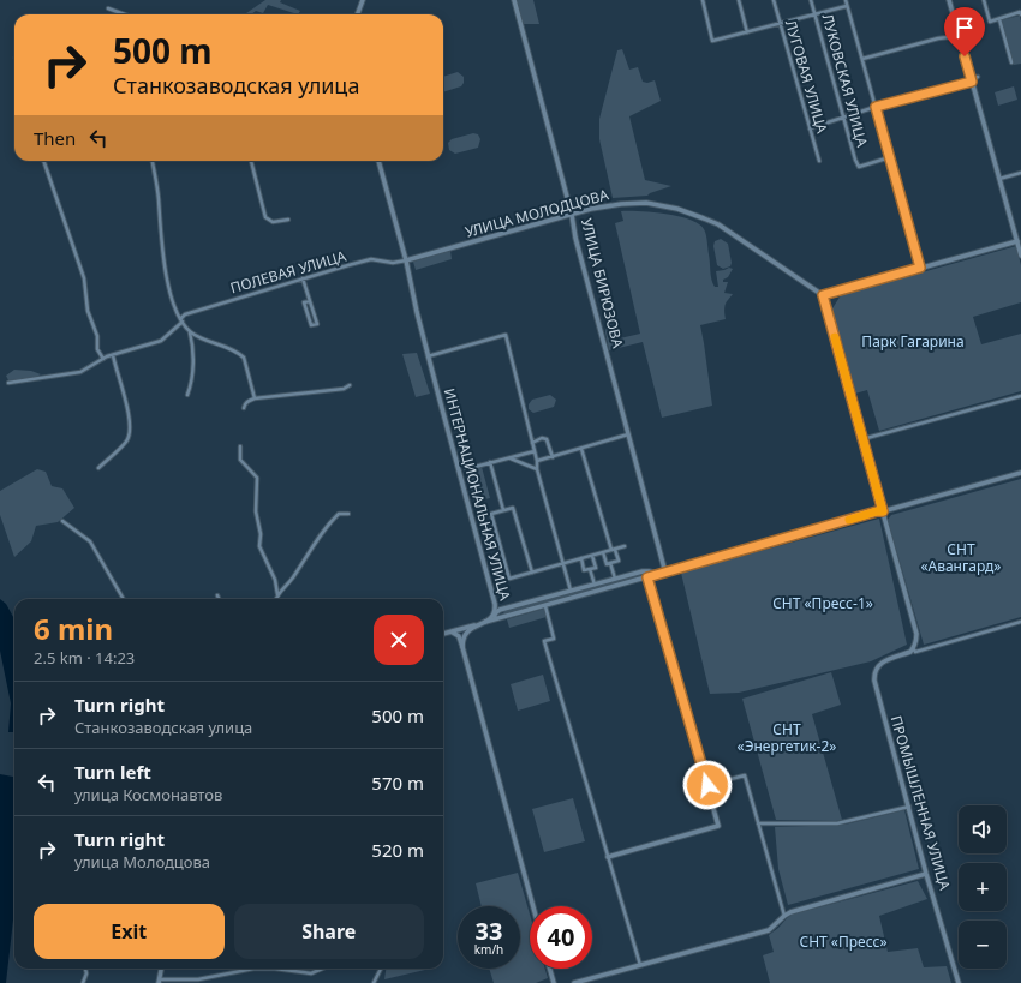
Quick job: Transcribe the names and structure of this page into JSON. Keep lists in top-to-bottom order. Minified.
{"streets":{"street":["ЛУГОВАЯ УЛИЦА","ЛУКОВСКАЯ УЛИЦА","УЛИЦА МОЛОДЦОВА","ПОЛЕВАЯ УЛИЦА","УЛИЦА БИРЮЗОВА","ИНТЕРНАЦИОНАЛЬНАЯ УЛИЦА","ПРОМЫШЛЕННАЯ УЛИЦА"]},"crossings":[["УЛИЦА МОЛОДЦОВА","ПОЛЕВАЯ УЛИЦА"],["УЛИЦА МОЛОДЦОВА","УЛИЦА БИРЮЗОВА"],["УЛИЦА МОЛОДЦОВА","ИНТЕРНАЦИОНАЛЬНАЯ УЛИЦА"],["ПОЛЕВАЯ УЛИЦА","ИНТЕРНАЦИОНАЛЬНАЯ УЛИЦА"]],"parks":["Парк Гагарина","СНТ «Авангард»","СНТ «Пресс-1»","СНТ «Энергетик-2»","СНТ «Пресс»"],"page":{"turn":["500 m","Станкозаводская улица"],"then":"Then","heading":["6 min","2.5 km · 14:23"],"list":[{"name":"Turn right","note":"Станкозаводская улица","value":"500 m"},{"name":"Turn left","note":"улица Космонавтов","value":"570 m"},{"name":"Turn right","note":"улица Молодцова","value":"520 m"}],"map_buttons":["+","−"],"buttons":["Exit","Share"],"speed":"33 km/h","limit":"40"}}
